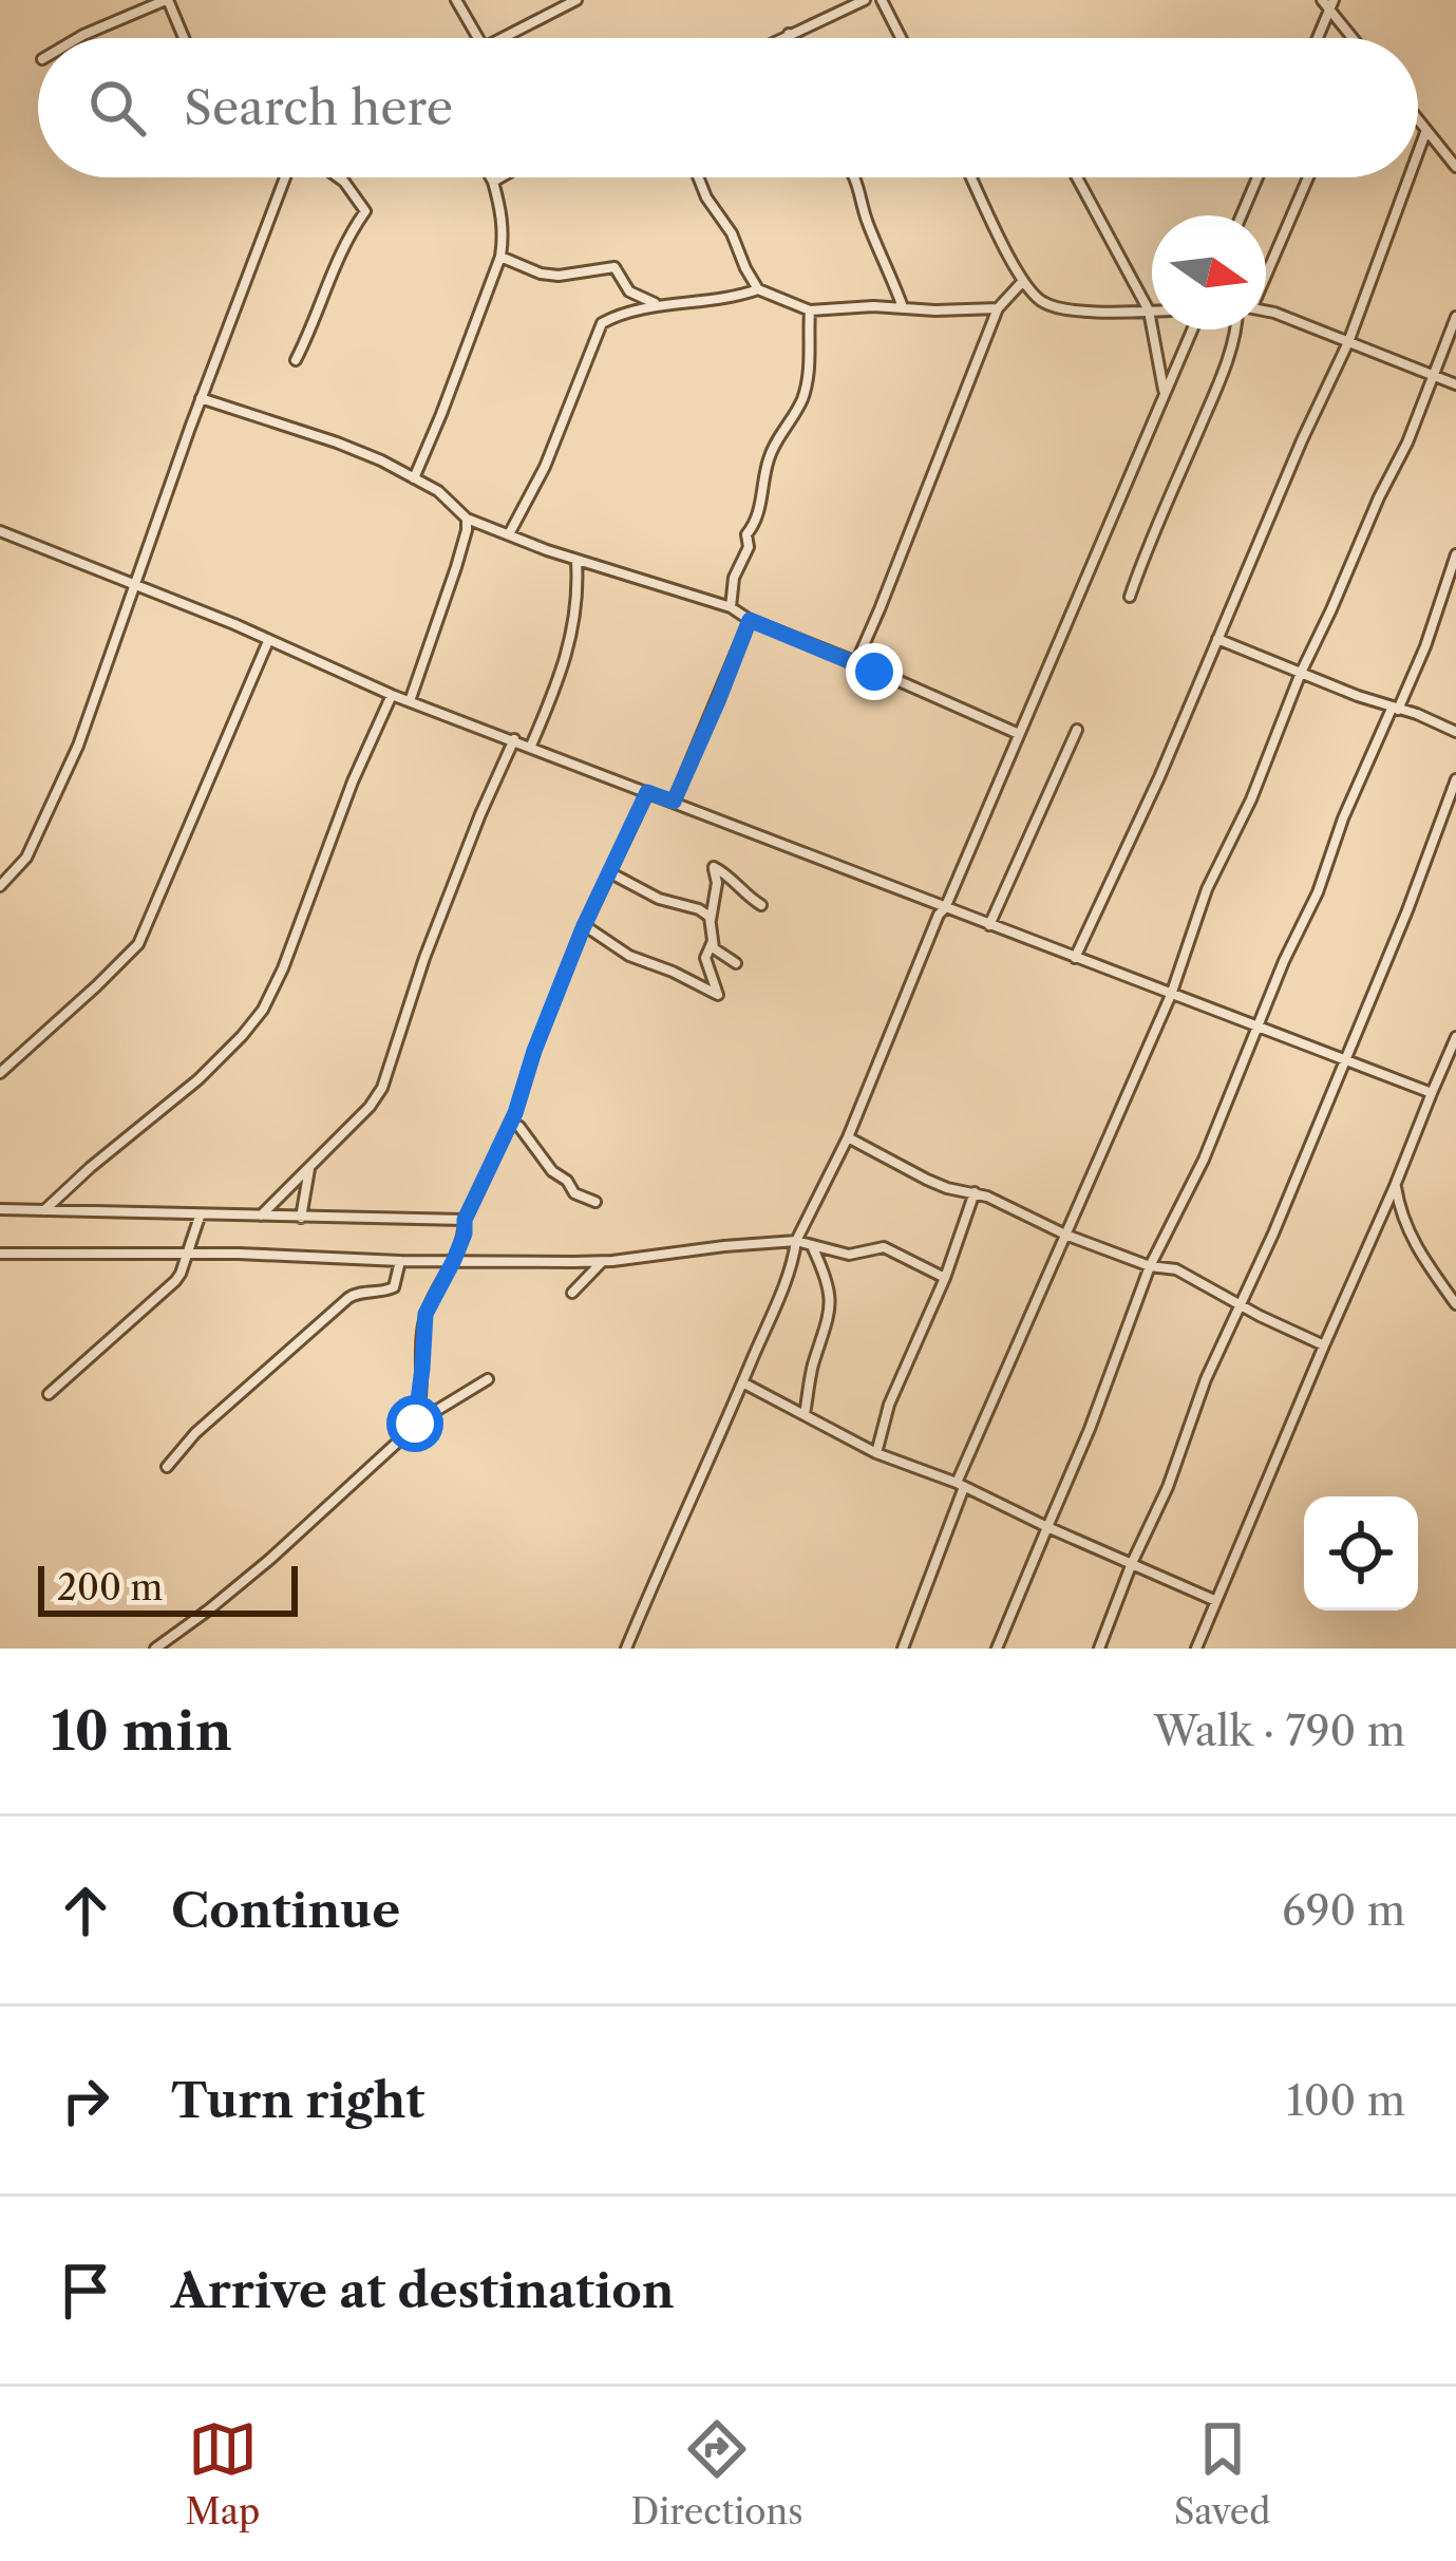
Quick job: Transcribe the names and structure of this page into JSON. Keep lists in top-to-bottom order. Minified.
{"scale_bar":"200 m","north":"right","page":{"search":"Search here","scale":"200 m","heading":["10 min","Walk · 790 m"],"list":[["Continue","690 m"],["Turn right","100 m"],"Arrive at destination"],"nav":["Map","Directions","Saved"]}}
